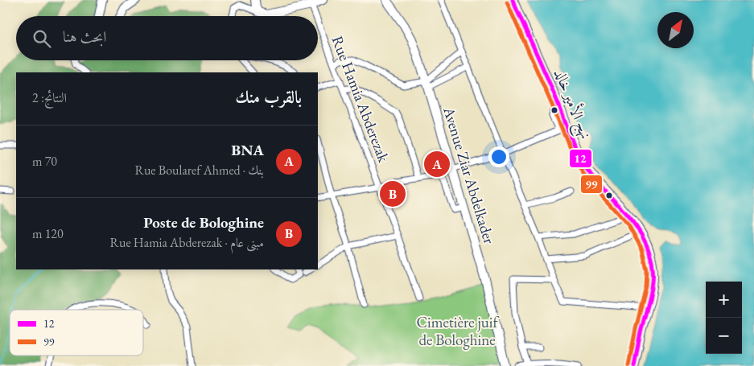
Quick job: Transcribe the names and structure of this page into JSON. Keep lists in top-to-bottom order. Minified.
{"streets":{"main road":["نهج الأمير خالد","Avenue Ziar Abdelkader"],"street":["Rue Hamia Abderezak"]},"parks":["Cimetière juif de Bologhine"],"lines":["transit line 12","transit line 99"],"legend":["12","99"],"north":"top right","page":{"search":"ابحث هنا","heading":["بالقرب منك","النتائج: 2"],"list":[{"mark":"A","name":"BNA","note":"بنك · Rue Boularef Ahmed","value":"70 m"},{"mark":"B","name":"Poste de Bologhine","note":"مبنى عام · Rue Hamia Abderezak","value":"120 m"}],"pins":["A","B"],"map_buttons":["+","−"]}}
